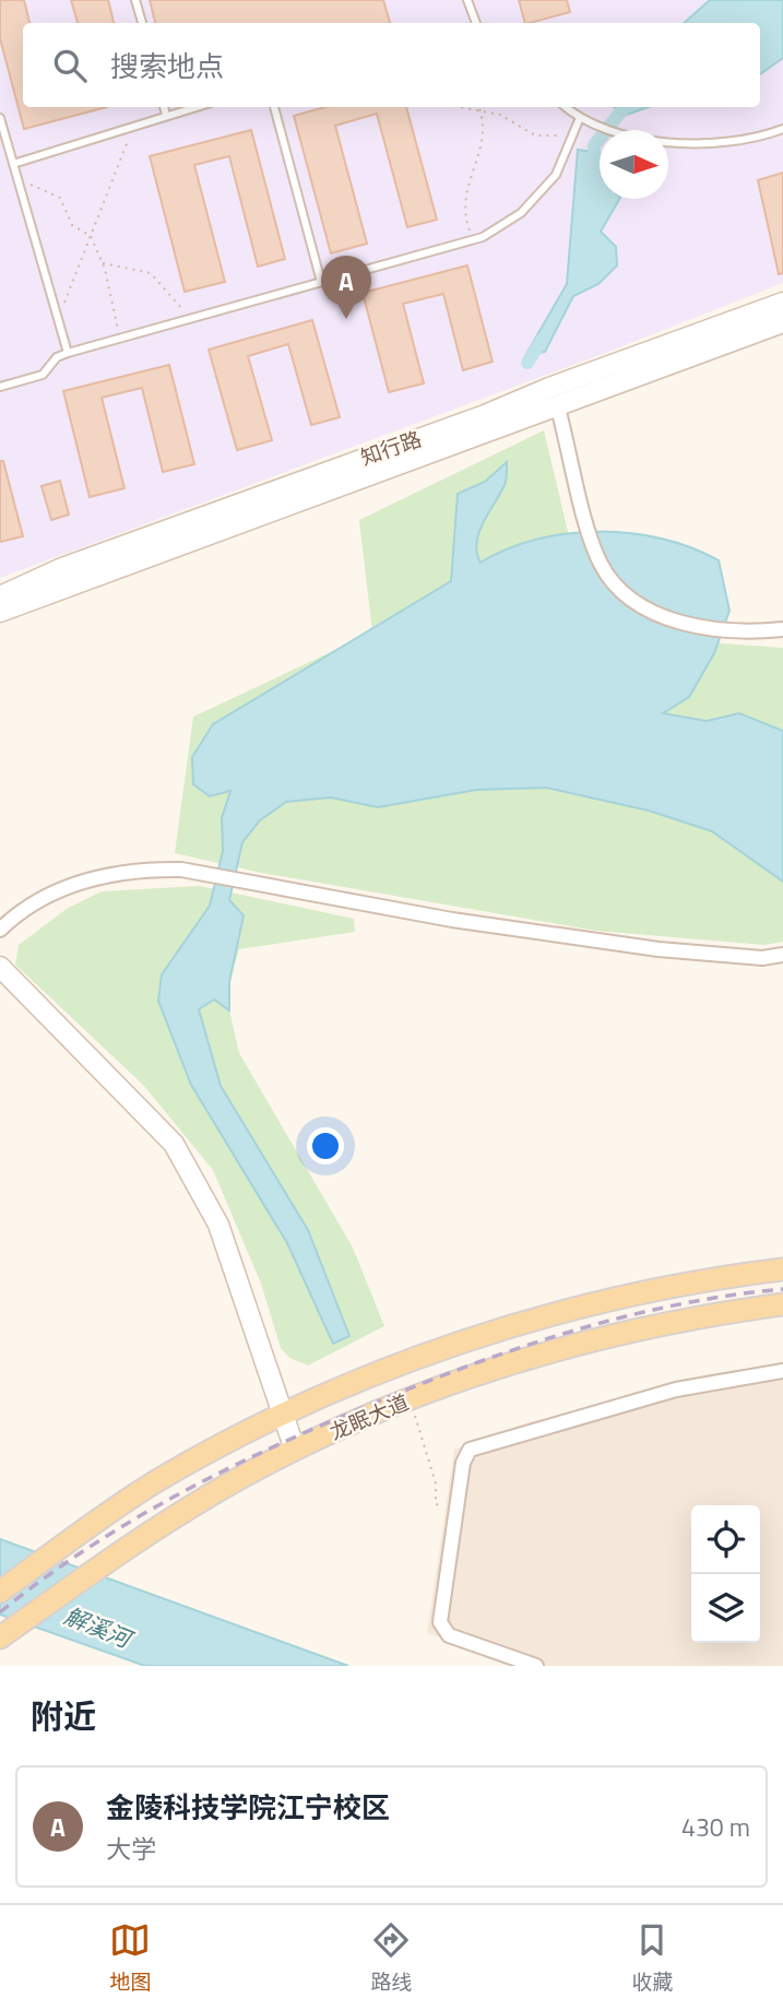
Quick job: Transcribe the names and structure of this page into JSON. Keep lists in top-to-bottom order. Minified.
{"streets":{"main road":["龙眠大道"],"street":["知行路"]},"water":["解溪河"],"north":"right","page":{"search":"搜索地点","pins":"A","heading":"附近","list":[{"mark":"A","name":"金陵科技学院江宁校区","note":"大学","value":"430 m"}],"nav":["地图","路线","收藏"]}}
